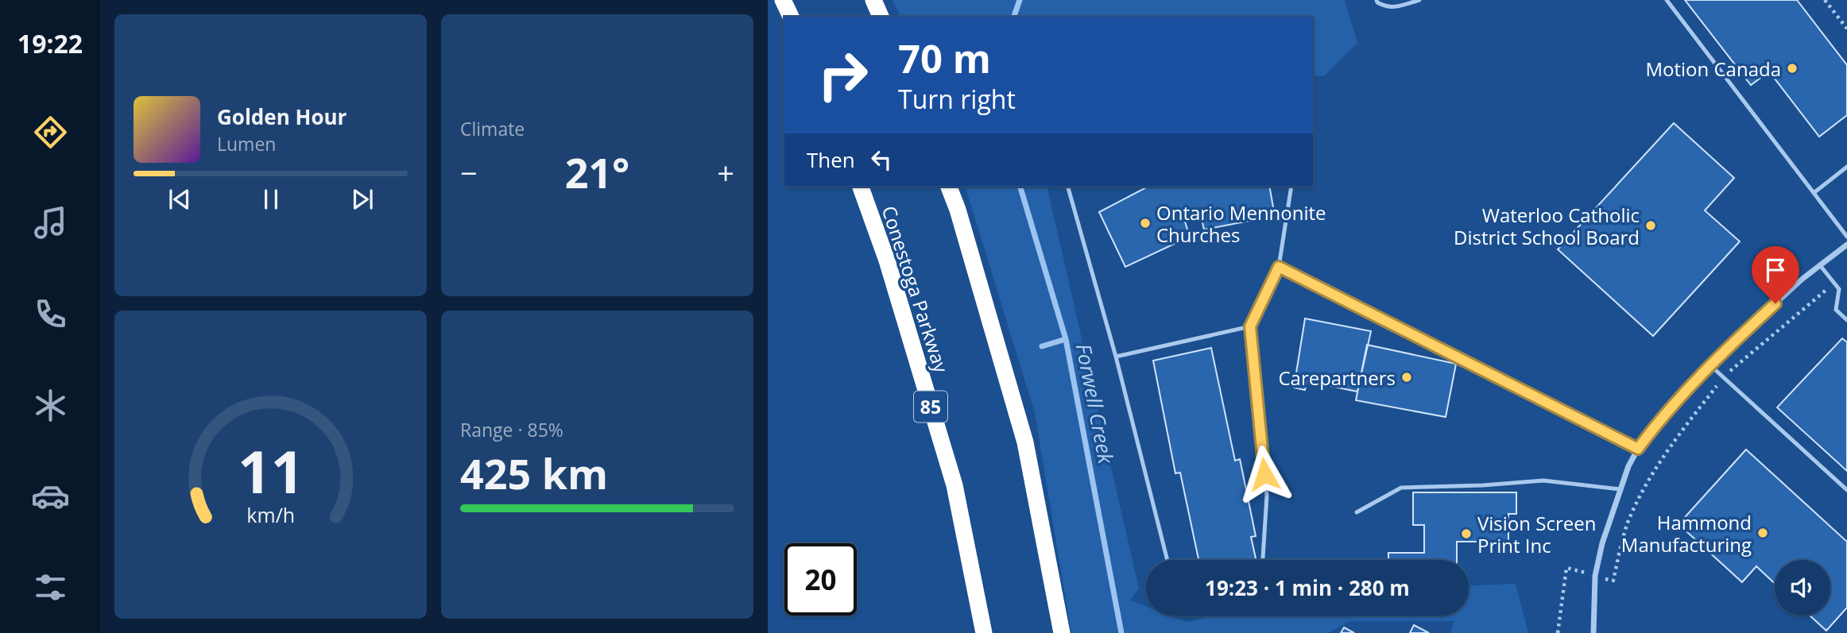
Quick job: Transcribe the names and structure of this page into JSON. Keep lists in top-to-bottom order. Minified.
{"streets":{"highway":["Conestoga Parkway","85"]},"water":["Forwell Creek"],"places":["Motion Canada","Ontario Mennonite Churches","Waterloo Catholic District School Board","Carepartners","Hammond Manufacturing","Vision Screen Print Inc"],"page":{"tabs":"19:22","tile":["Climate",["Range · 85%","425 km"]],"turn":["70 m","Turn right"],"song":["Golden Hour","Lumen"],"then":"Then","heat":["−","21°","+"],"limit":"20","trip":"19:23 · 1 min · 280 m","gauge":["11","km/h"]}}
